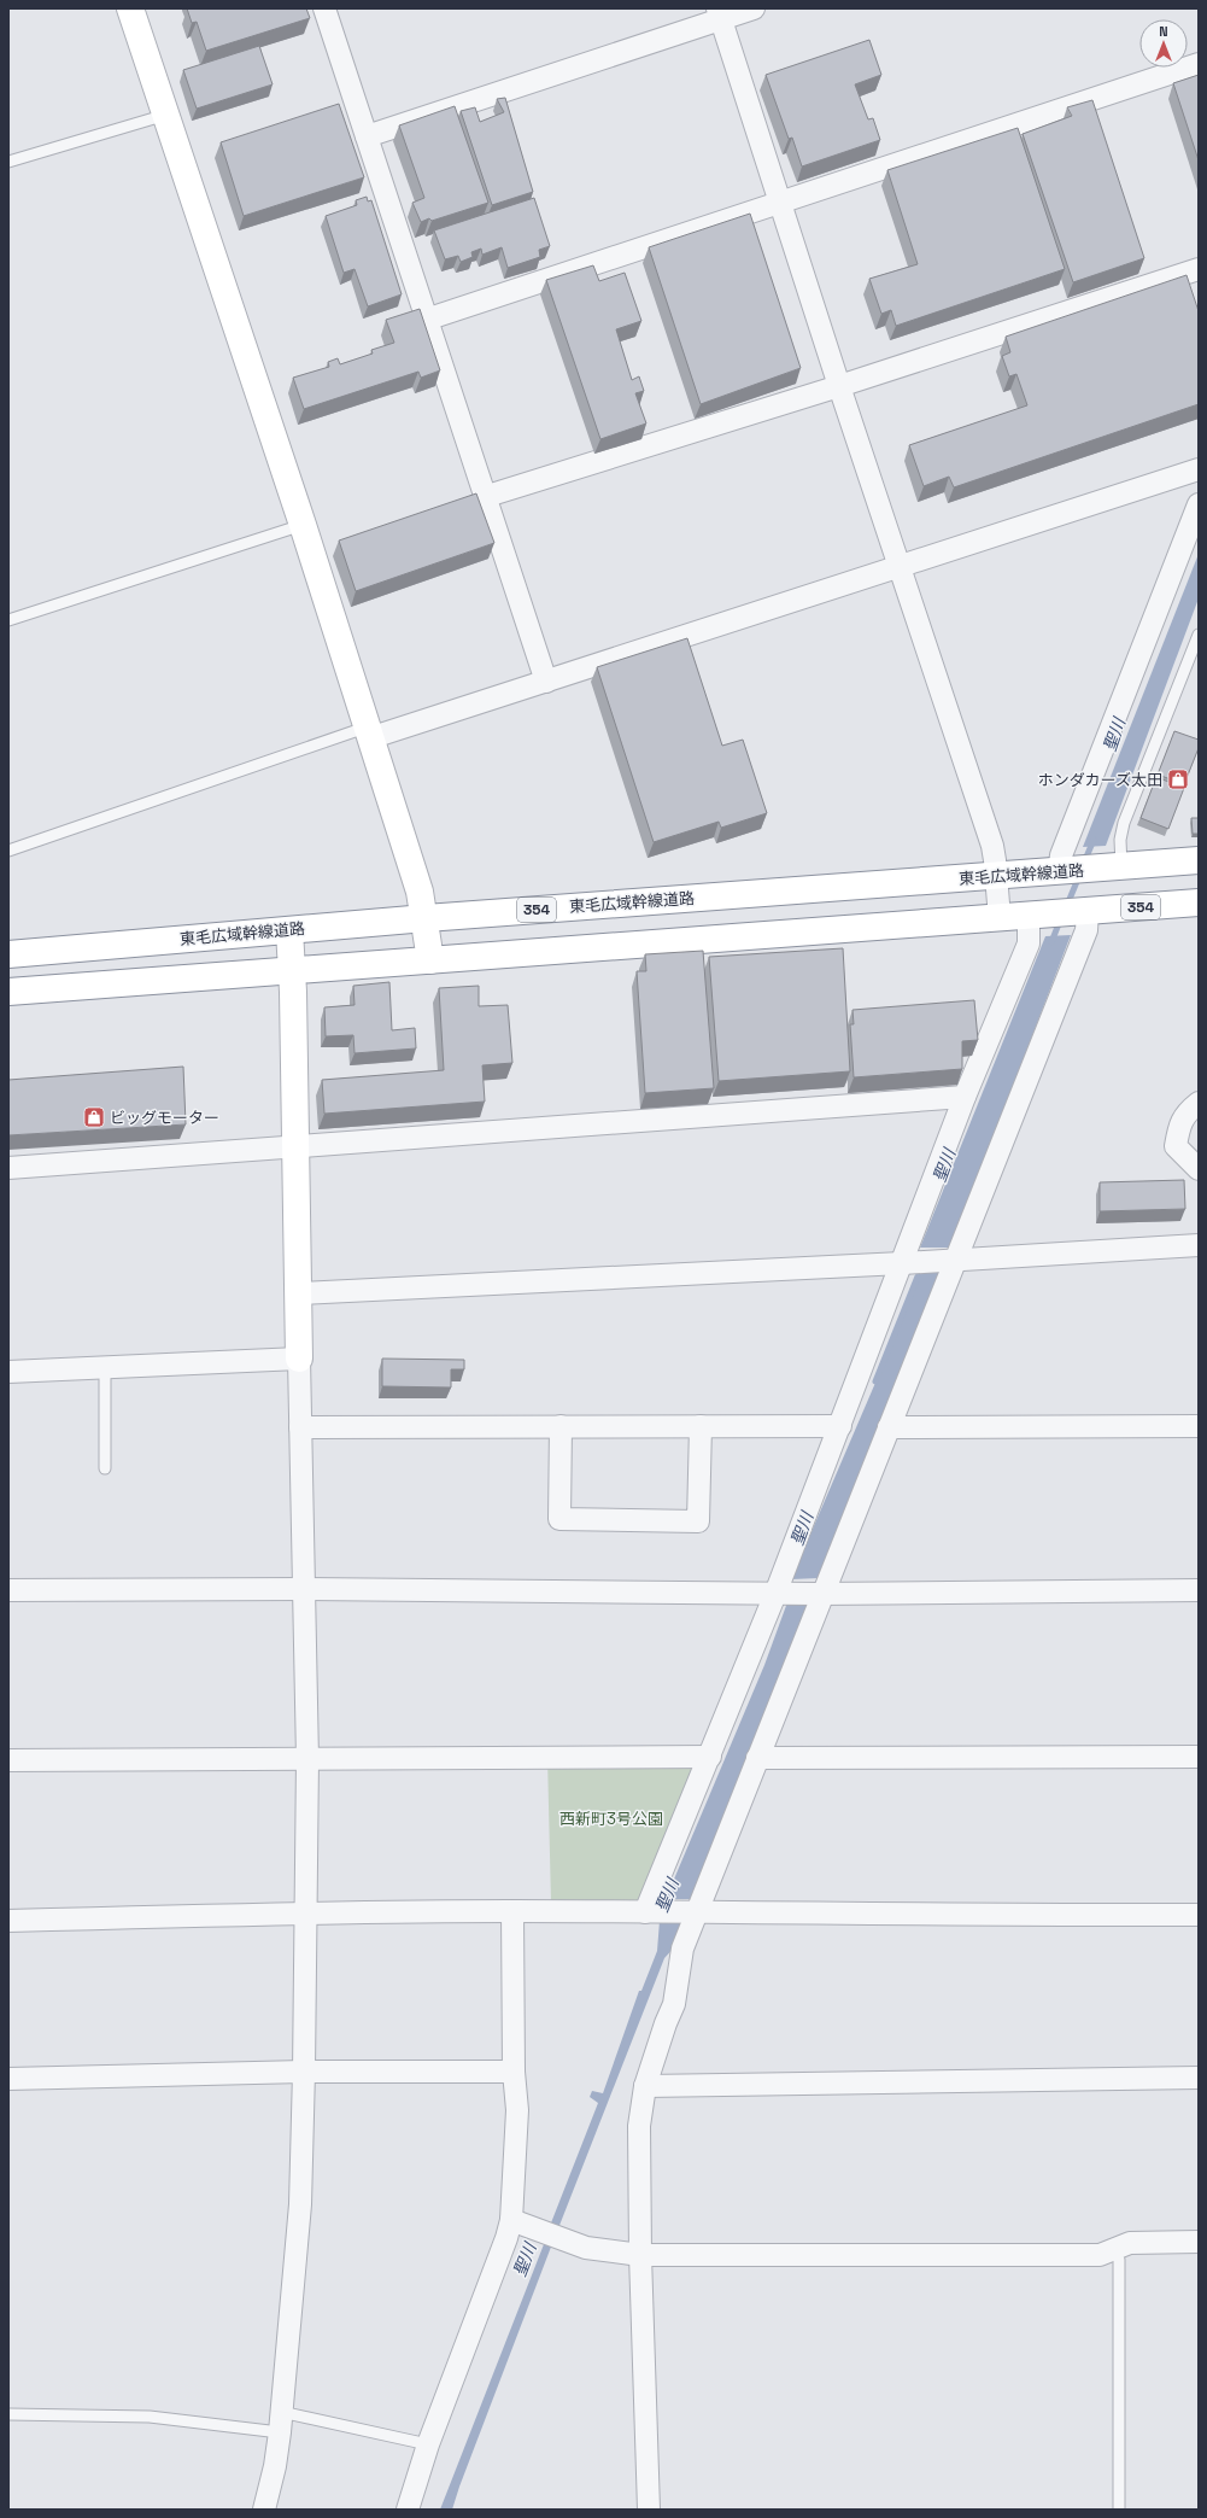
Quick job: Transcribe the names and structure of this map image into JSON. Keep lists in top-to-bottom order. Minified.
{"streets":{"main road":["東毛広域幹線道路","354"]},"water":["聖川"],"parks":["西新町3号公園"],"places":{"shop":["ホンダカーズ太田","ビッグモーター"]},"north":"top"}
